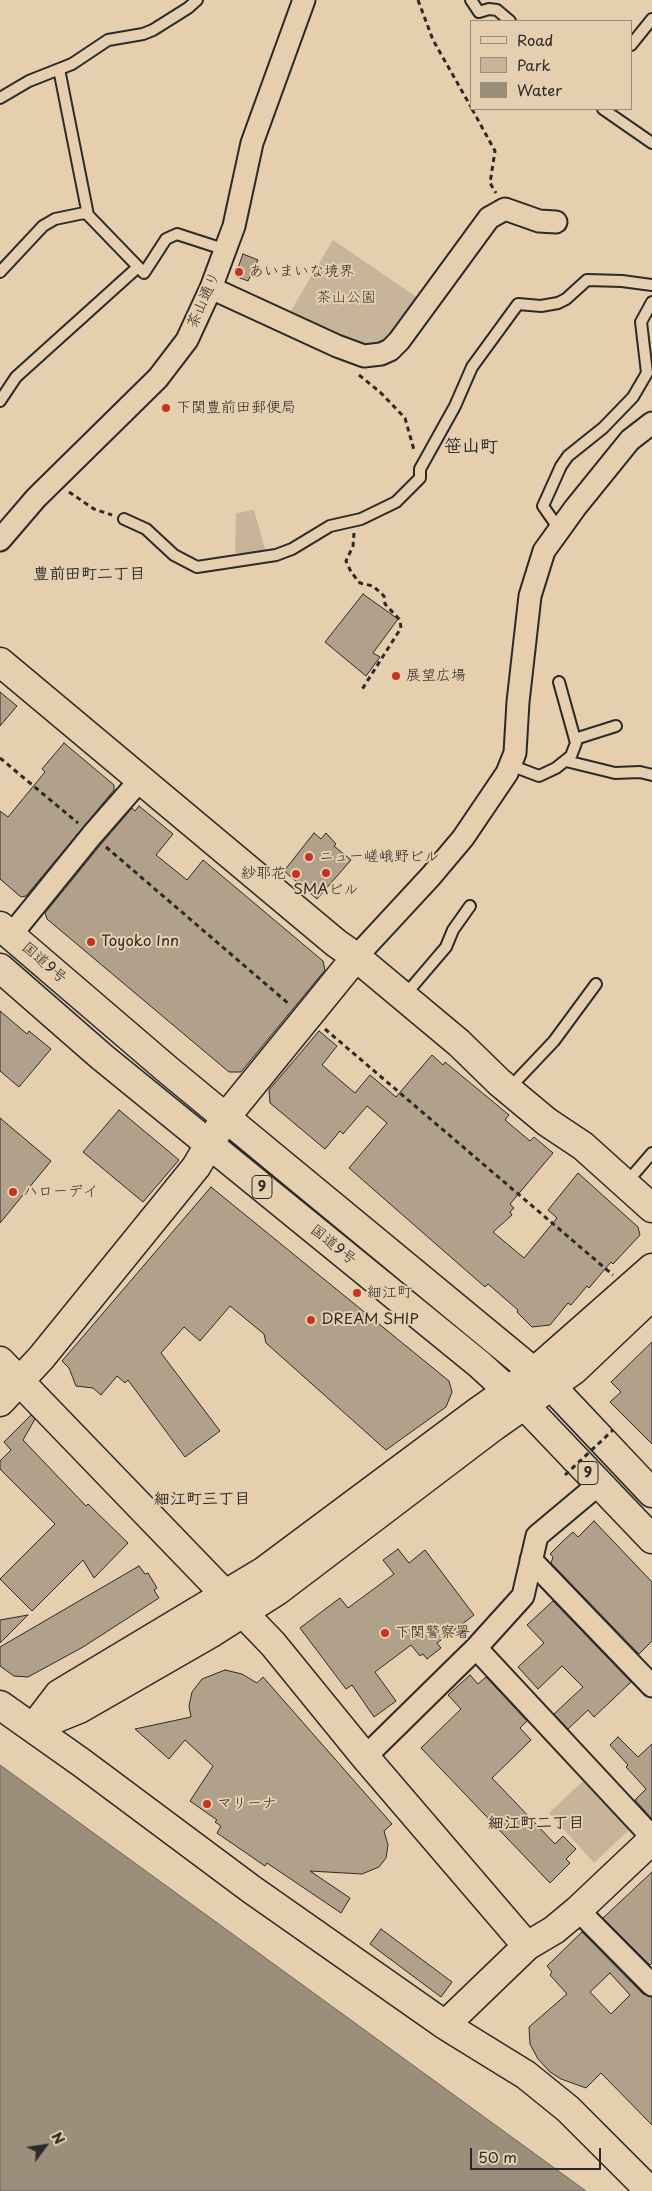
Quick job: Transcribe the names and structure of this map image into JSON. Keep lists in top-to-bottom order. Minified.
{"streets":{"main road":["国道9号","9"],"street":["茶山通り"]},"districts":["笹山町","豊前田町二丁目","細江町三丁目","細江町二丁目"],"parks":["茶山公園"],"places":["あいまいな境界","下関豊前田郵便局","展望広場","ニュー嵯峨野ビル","SMAビル","紗耶花","Toyoko Inn","ハローデイ","細江町","DREAM SHIP","下関警察署","マリーナ"],"legend":["Road","Park","Water"],"scale_bar":"50 m","north":"top right"}
